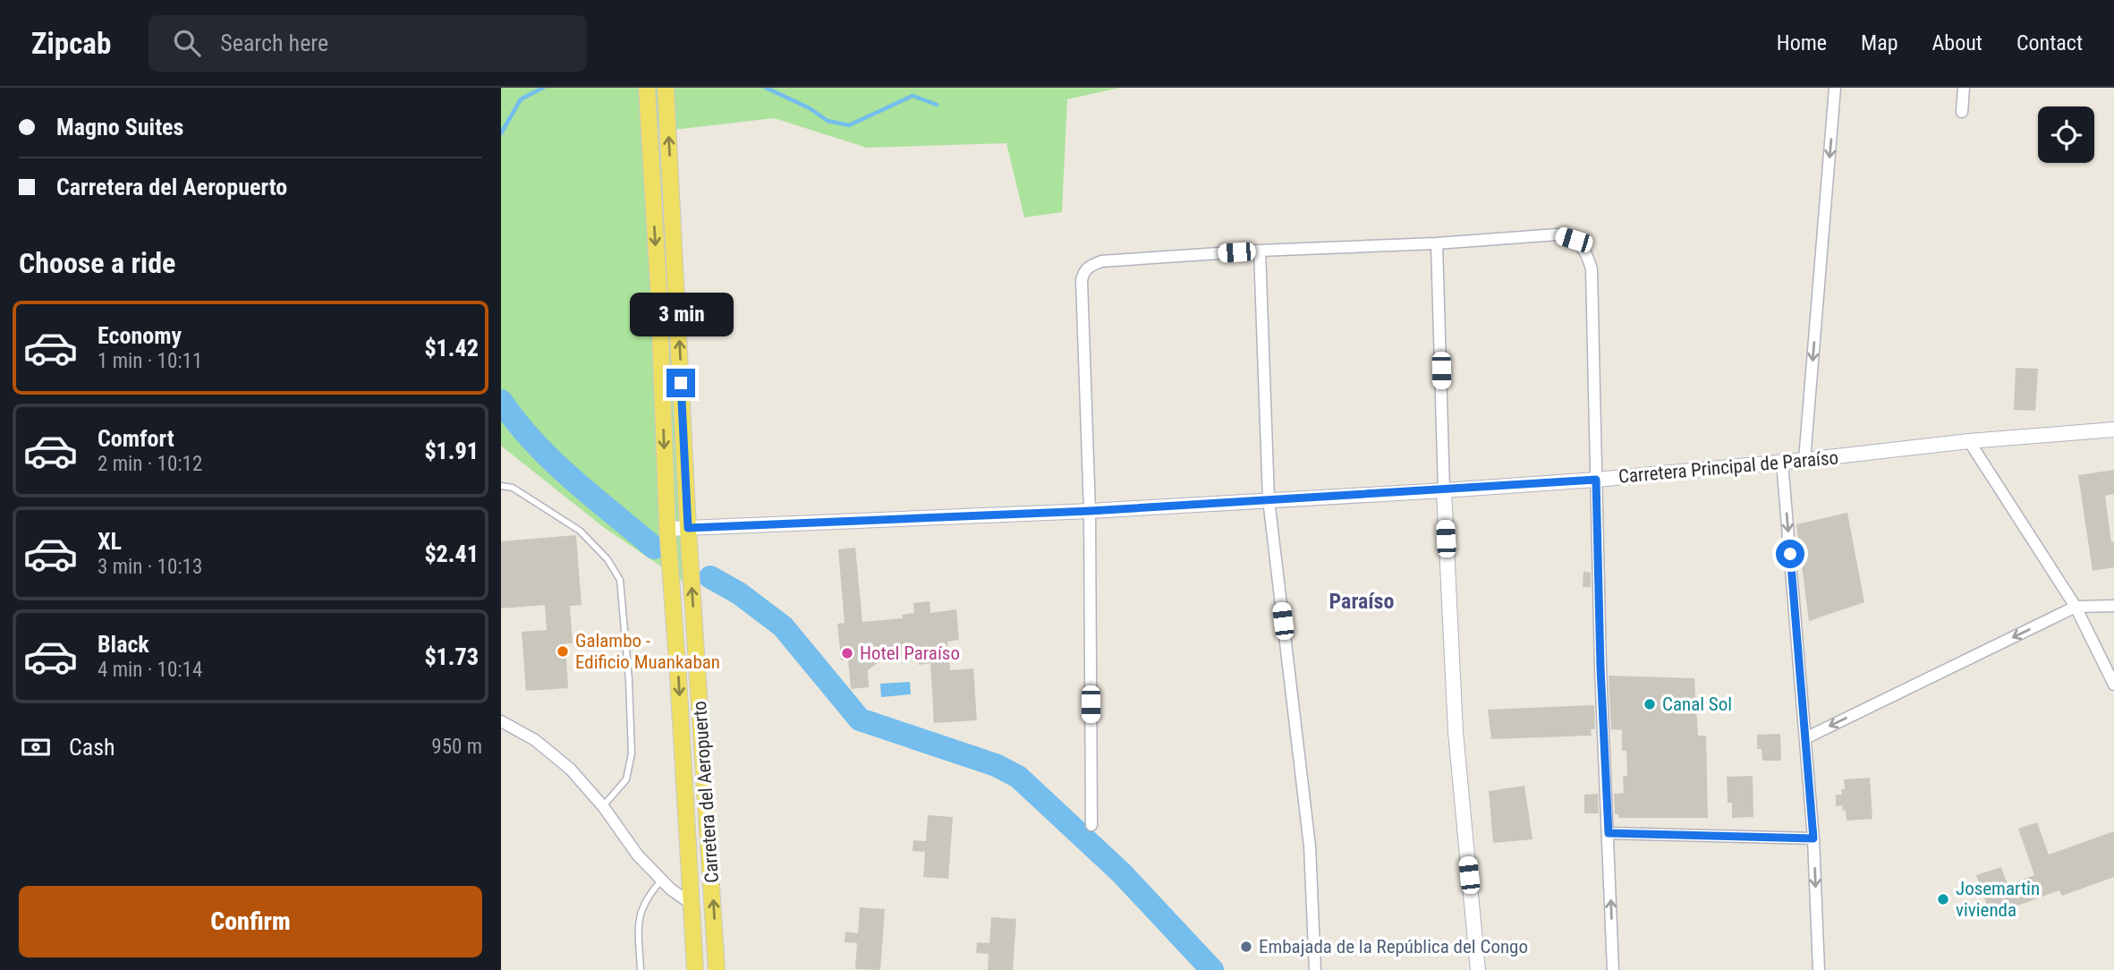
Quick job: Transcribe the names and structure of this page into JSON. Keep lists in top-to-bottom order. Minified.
{"streets":{"main road":["Carretera del Aeropuerto"],"street":["Carretera Principal de Paraíso"]},"crossings":[["Carretera Principal de Paraíso","Carretera del Aeropuerto"]],"districts":["Paraíso"],"places":["Galambo - Edificio Muankaban","Hotel Paraíso","Canal Sol","Josemartin vivienda","Embajada de la República del Congo"],"page":{"header":"Zipcab","search":"Search here","nav":["Home","Map","About","Contact"],"banner":["Magno Suites","Carretera del Aeropuerto"],"heading":"Choose a ride","bubble":"3 min","list":[{"name":"Economy","note":"1 min · 10:11","value":"$1.42"},{"name":"Comfort","note":"2 min · 10:12","value":"$1.91"},{"name":"XL","note":"3 min · 10:13","value":"$2.41"},{"name":"Black","note":"4 min · 10:14","value":"$1.73"}],"pay":["Cash","950 m"],"buttons":"Confirm"}}
